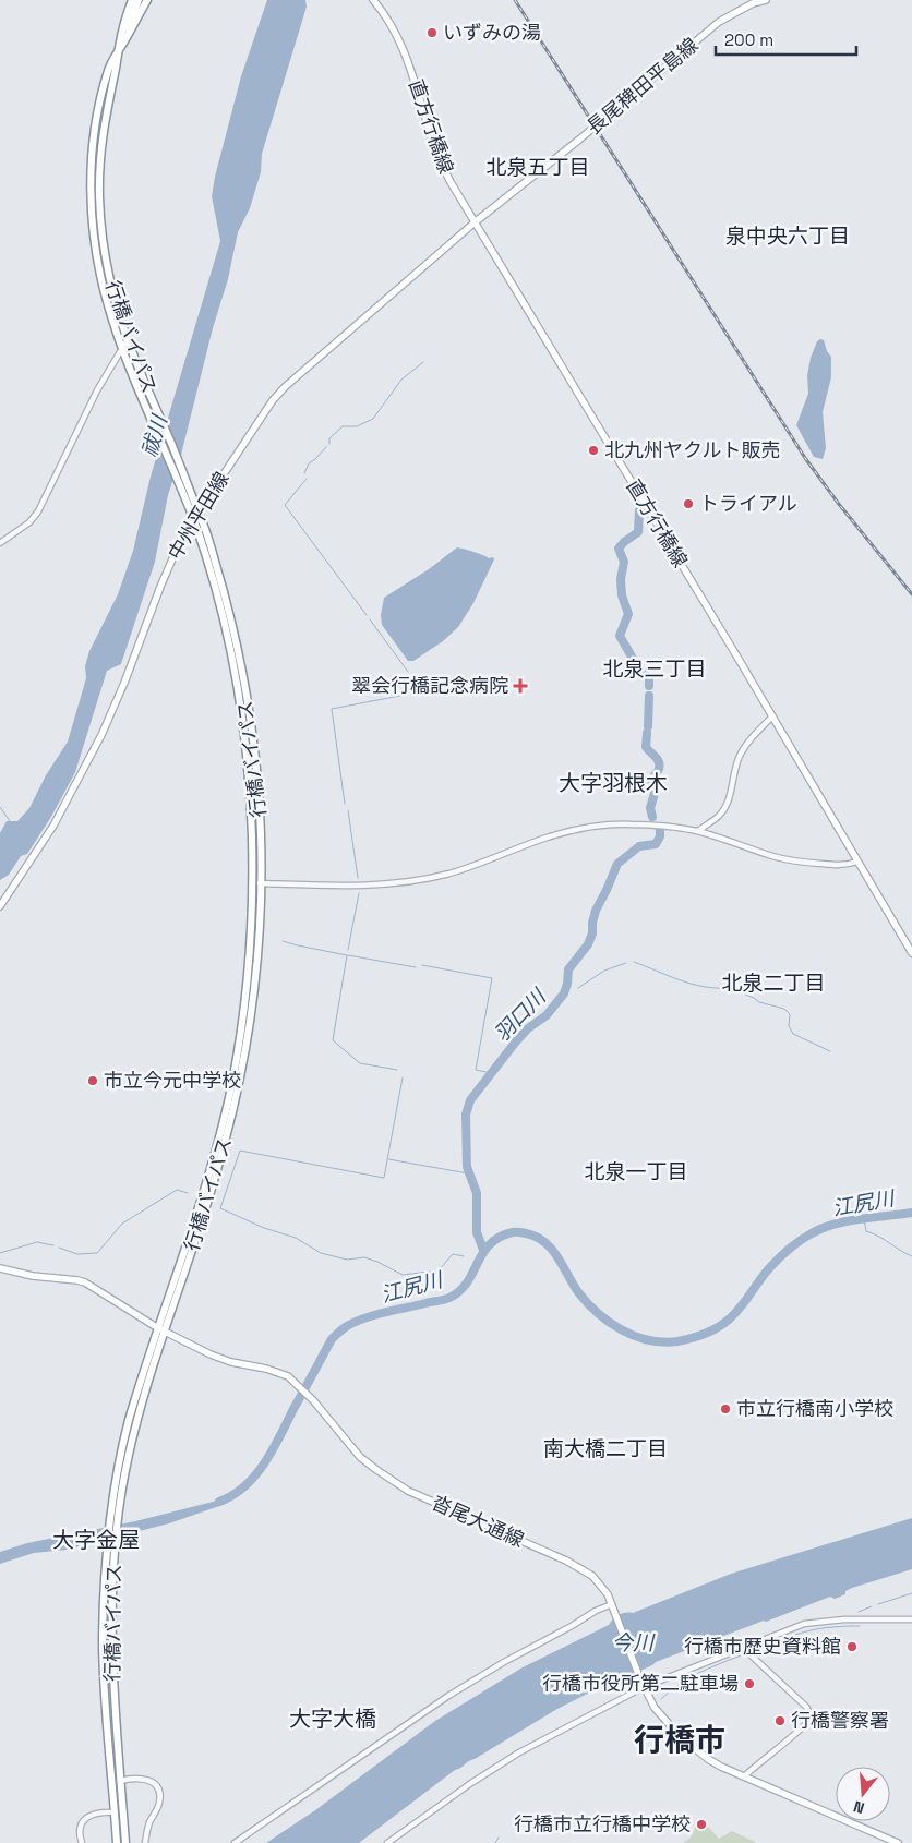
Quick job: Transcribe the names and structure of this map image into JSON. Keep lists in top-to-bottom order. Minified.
{"streets":{"highway":["行橋バイパス"],"main road":["長尾稗田平島線","直方行橋線","中州平田線","沓尾大通線"]},"crossings":[["長尾稗田平島線","直方行橋線"],["長尾稗田平島線","中州平田線"],["直方行橋線","中州平田線"],["行橋バイパス","中州平田線"],["行橋バイパス","沓尾大通線"]],"districts":["北泉五丁目","泉中央六丁目","北泉三丁目","大字羽根木","北泉二丁目","北泉一丁目","南大橋二丁目","大字金屋","大字大橋","行橋市"],"water":["祓川","羽口川","江尻川","今川"],"places":{"other":["いずみの湯","北九州ヤクルト販売","トライアル","市立今元中学校","市立行橋南小学校","行橋市歴史資料館","行橋市役所第二駐車場","行橋警察署","行橋市立行橋中学校"],"health":["翠会行橋記念病院"]},"scale_bar":"200 m","north":"bottom"}
